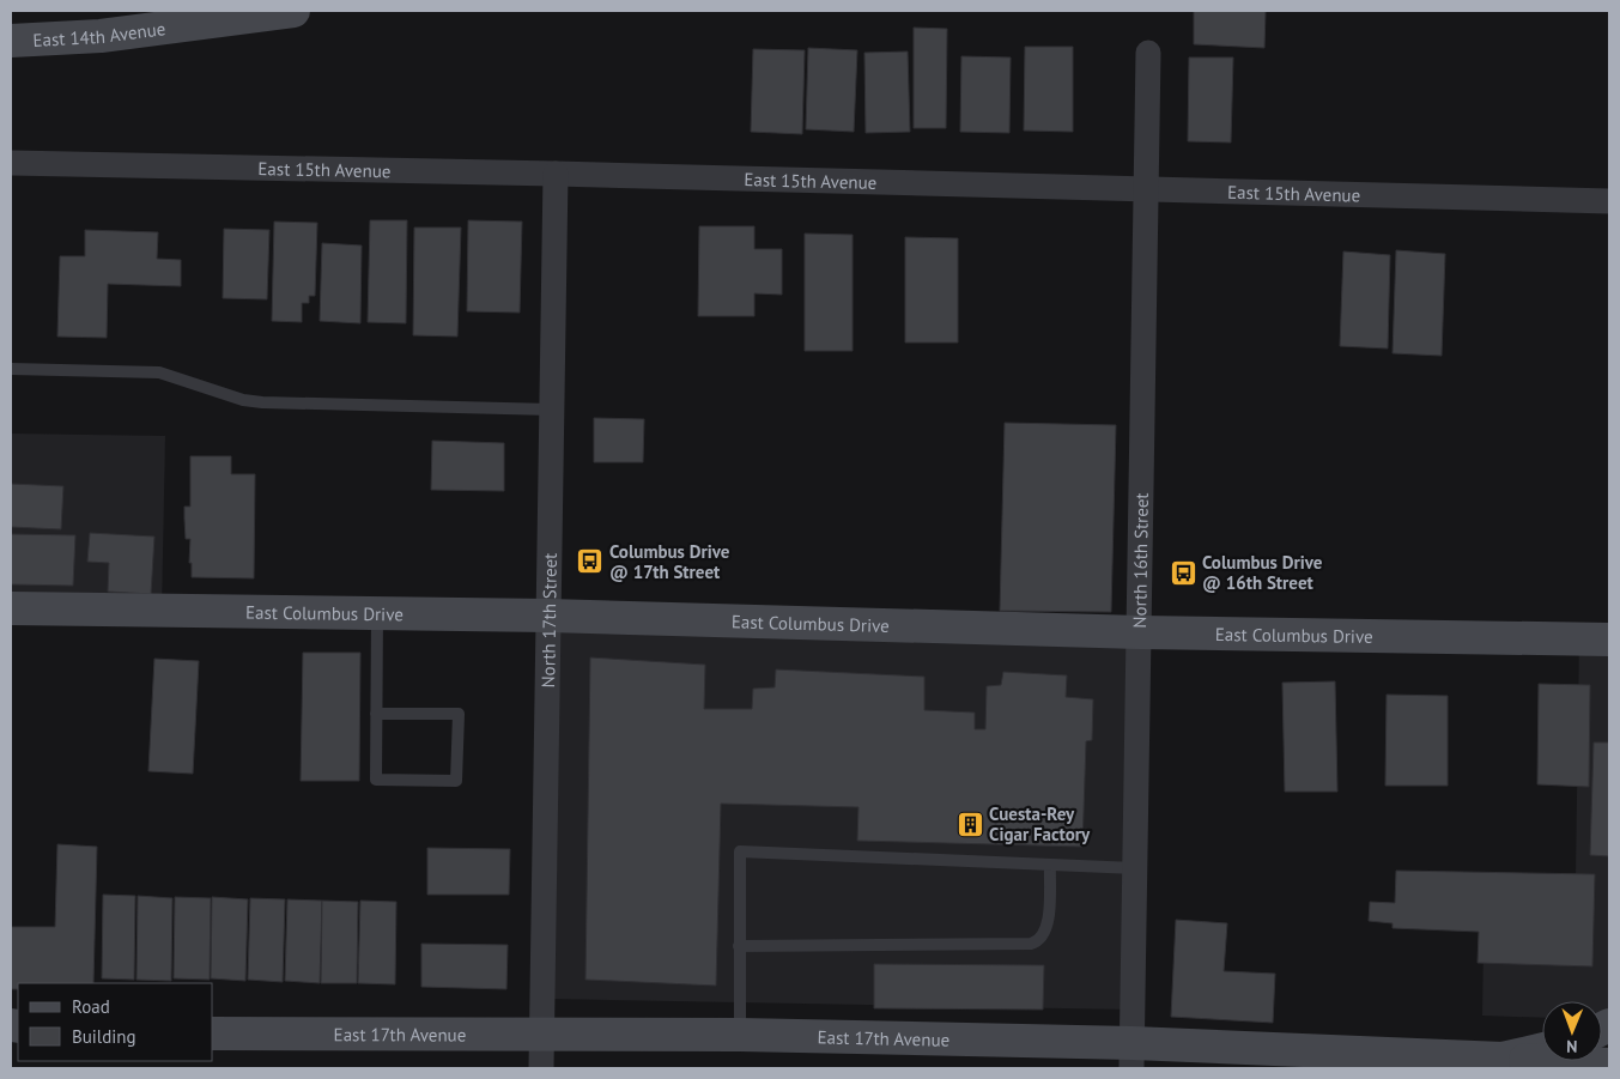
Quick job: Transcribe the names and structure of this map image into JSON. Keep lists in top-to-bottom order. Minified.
{"streets":{"main road":["East 14th Avenue","East Columbus Drive","East 17th Avenue"],"street":["East 15th Avenue","North 16th Street","North 17th Street"]},"crossings":[["East 15th Avenue","North 16th Street"],["East 15th Avenue","North 17th Street"],["North 16th Street","East Columbus Drive"],["North 16th Street","East 17th Avenue"],["East Columbus Drive","North 17th Street"],["North 17th Street","East 17th Avenue"]],"places":{"bus stop":["Columbus Drive @ 17th Street","Columbus Drive @ 16th Street"],"building":["Cuesta-Rey Cigar Factory"]},"legend":["Road","Building"],"north":"bottom"}
